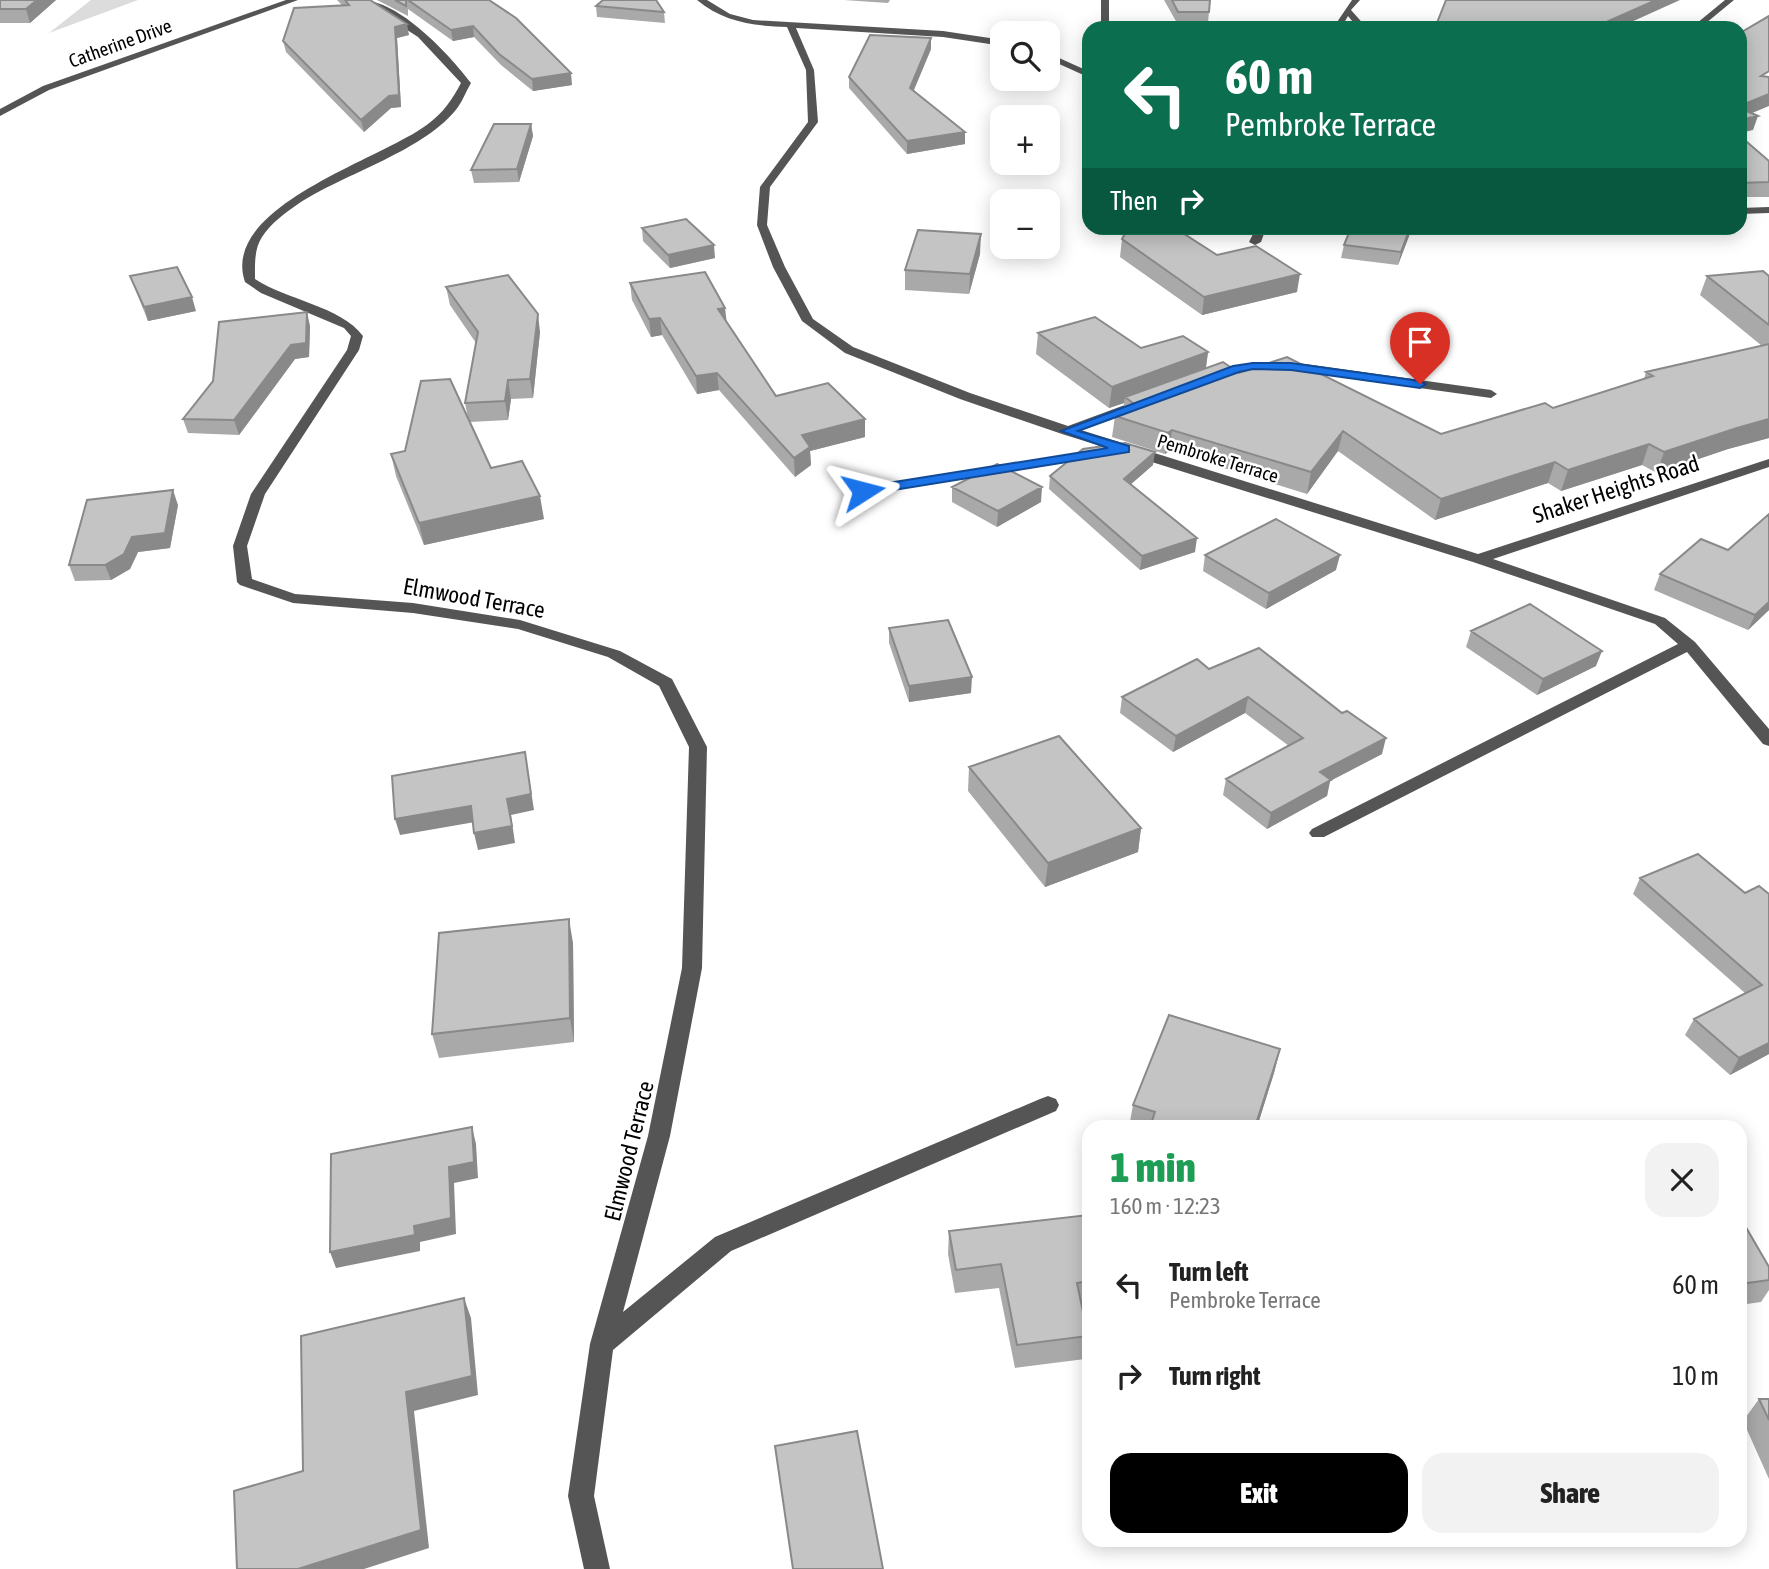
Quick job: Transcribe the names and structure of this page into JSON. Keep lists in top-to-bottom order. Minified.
{"streets":{"street":["Catherine Drive","Pembroke Terrace","Shaker Heights Road","Elmwood Terrace"]},"crossings":[["Pembroke Terrace","Shaker Heights Road"]],"page":{"map_buttons":["+","−"],"turn":["60 m","Pembroke Terrace"],"then":"Then","heading":["1 min","160 m · 12:23"],"list":[{"name":"Turn left","note":"Pembroke Terrace","value":"60 m"},{"name":"Turn right","value":"10 m"}],"buttons":["Exit","Share"]}}
